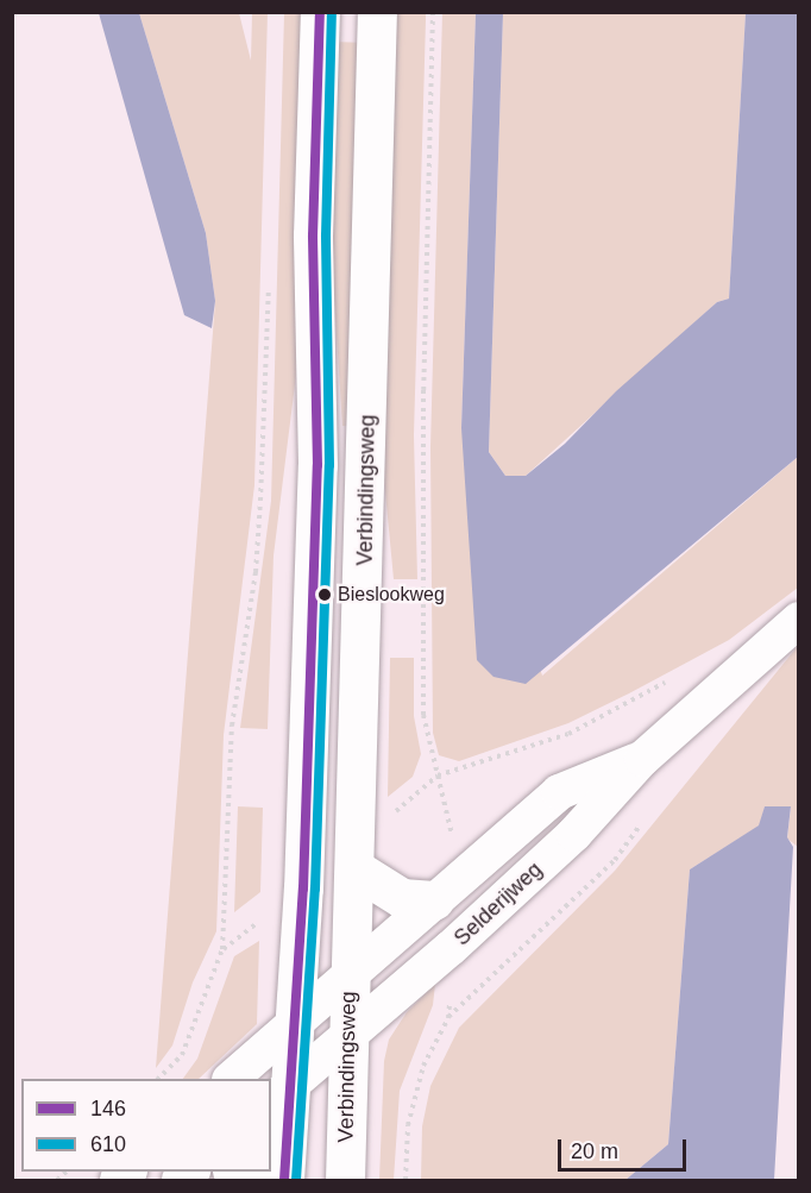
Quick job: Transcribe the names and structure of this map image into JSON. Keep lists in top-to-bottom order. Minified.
{"streets":{"street":["Verbindingsweg","Selderijweg"]},"crossings":[["Verbindingsweg","Selderijweg"]],"places":["Bieslookweg"],"lines":["transit line 146","transit line 610"],"legend":["146","610"],"scale_bar":"20 m"}
